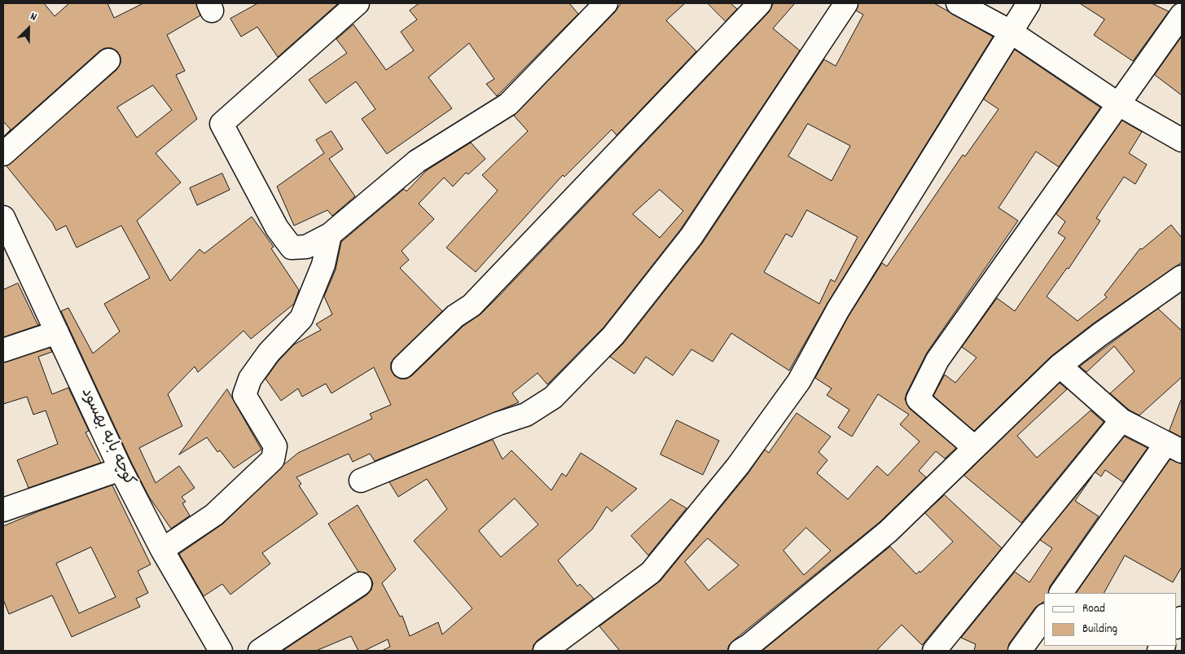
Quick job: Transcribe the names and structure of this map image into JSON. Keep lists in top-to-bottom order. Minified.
{"streets":{"street":["کوچه بابه بهسود"]},"legend":["Road","Building"],"north":"top right"}
